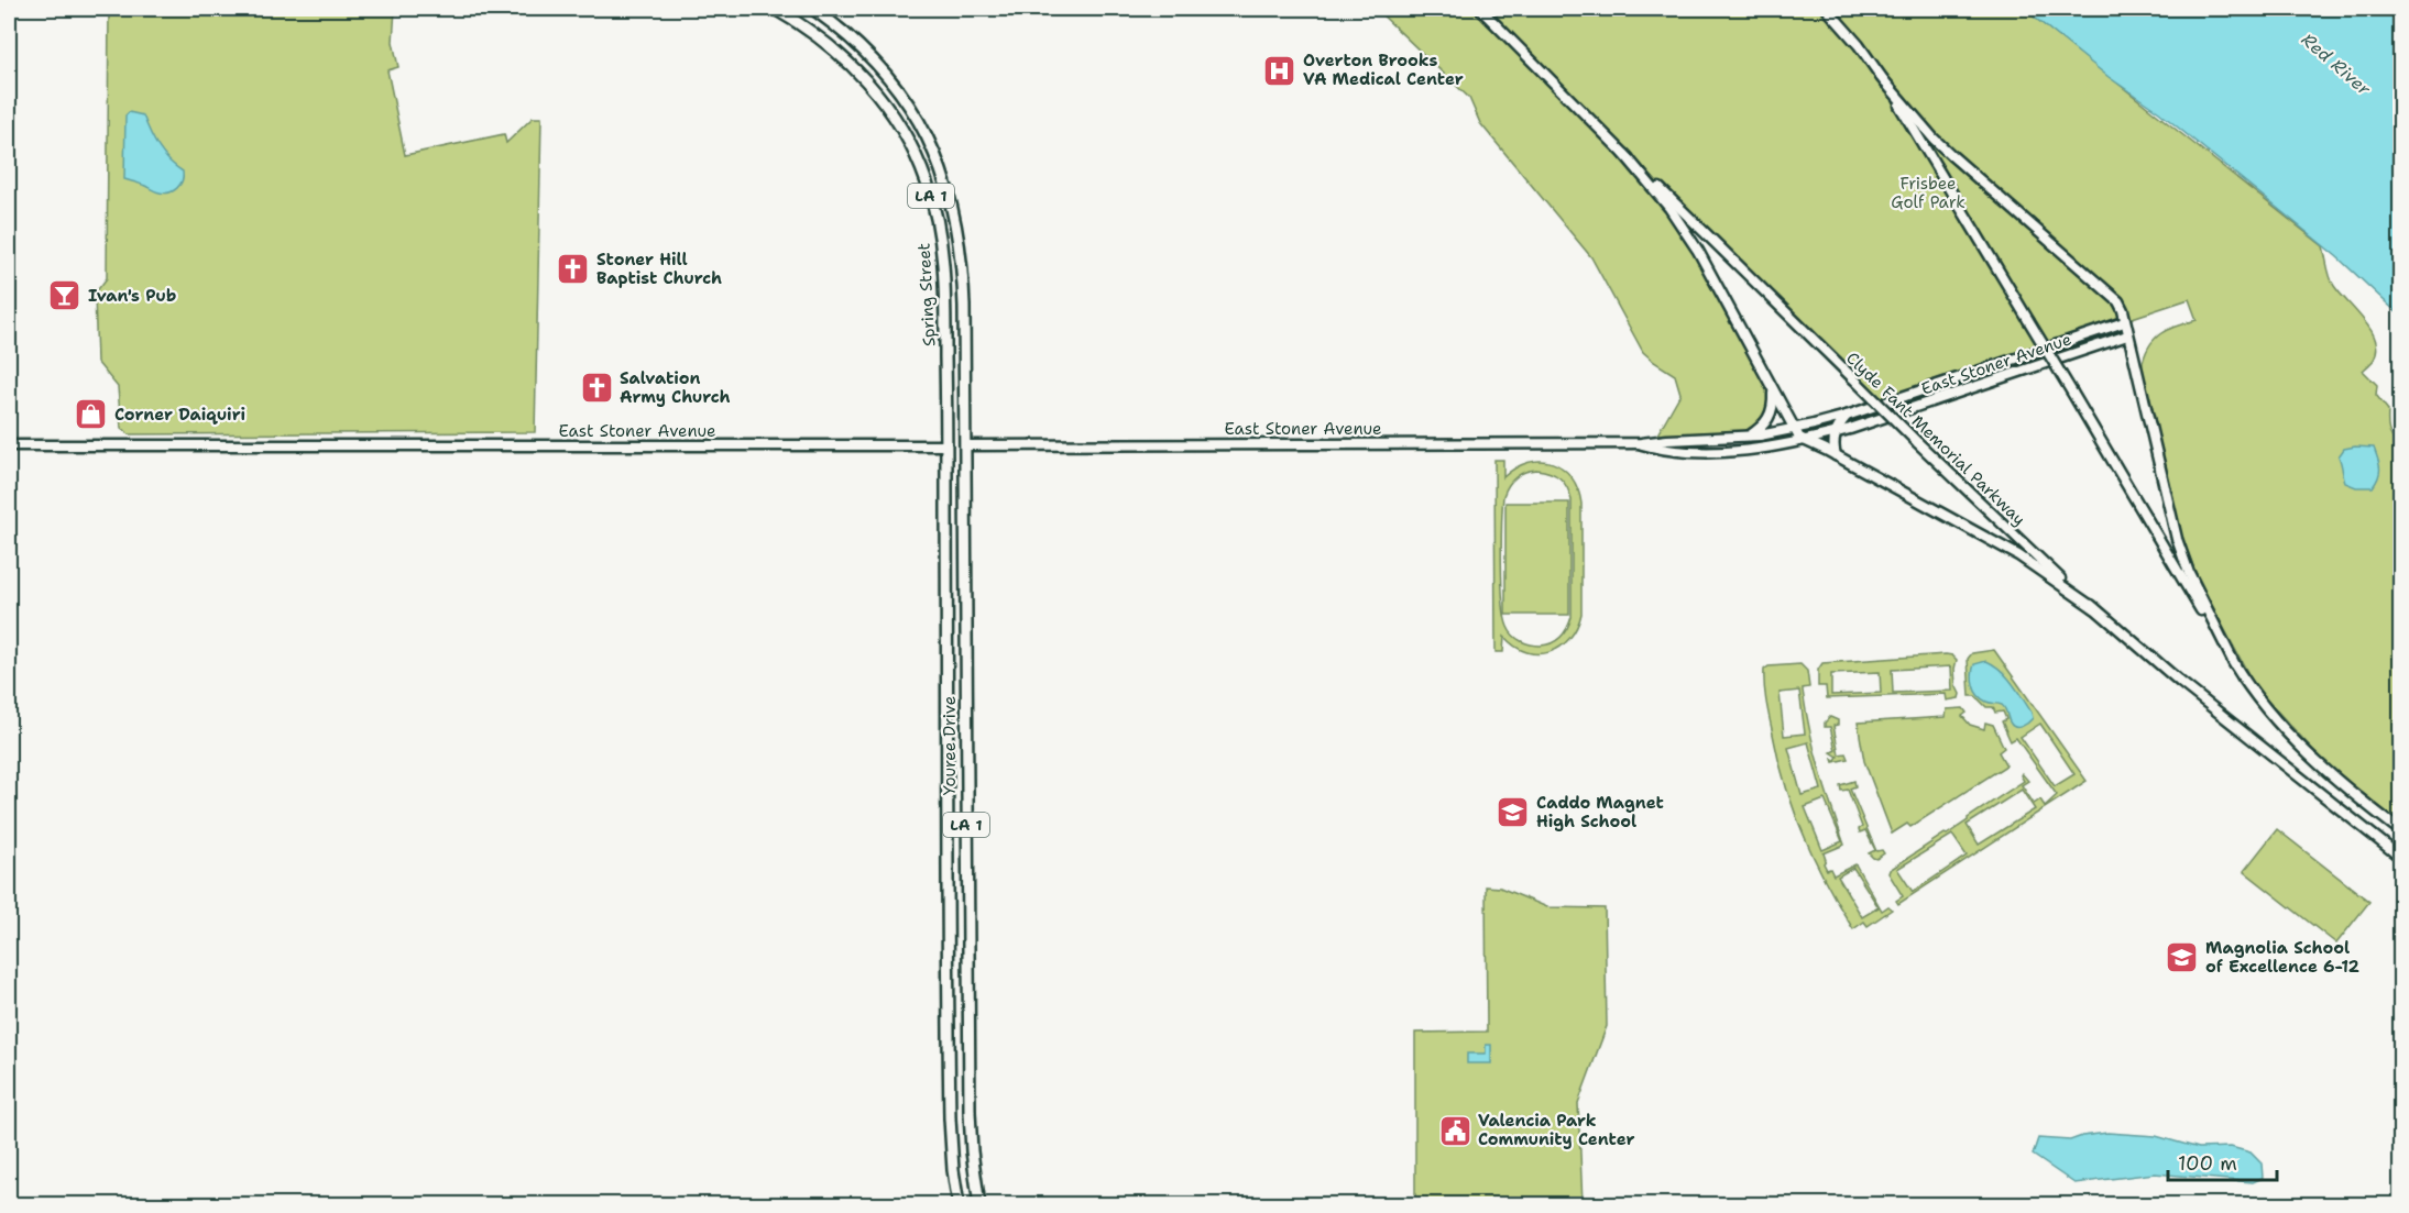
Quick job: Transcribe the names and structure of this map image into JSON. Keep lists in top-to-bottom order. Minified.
{"streets":{"main road":["LA 1","Spring Street","East Stoner Avenue","Clyde Fant Memorial Parkway","Youree Drive"]},"crossings":[["LA 1","East Stoner Avenue"],["LA 1","Youree Drive"],["Spring Street","East Stoner Avenue"],["Spring Street","Youree Drive"],["East Stoner Avenue","Youree Drive"]],"water":["Red River"],"parks":["Frisbee Golf Park"],"places":{"hospital":["Overton Brooks VA Medical Center"],"church":["Stoner Hill Baptist Church","Salvation Army Church"],"bar":["Ivan's Pub"],"shop":["Corner Daiquiri"],"school or university":["Caddo Magnet High School","Magnolia School of Excellence 6-12"],"public building":["Valencia Park Community Center"]},"scale_bar":"100 m"}
